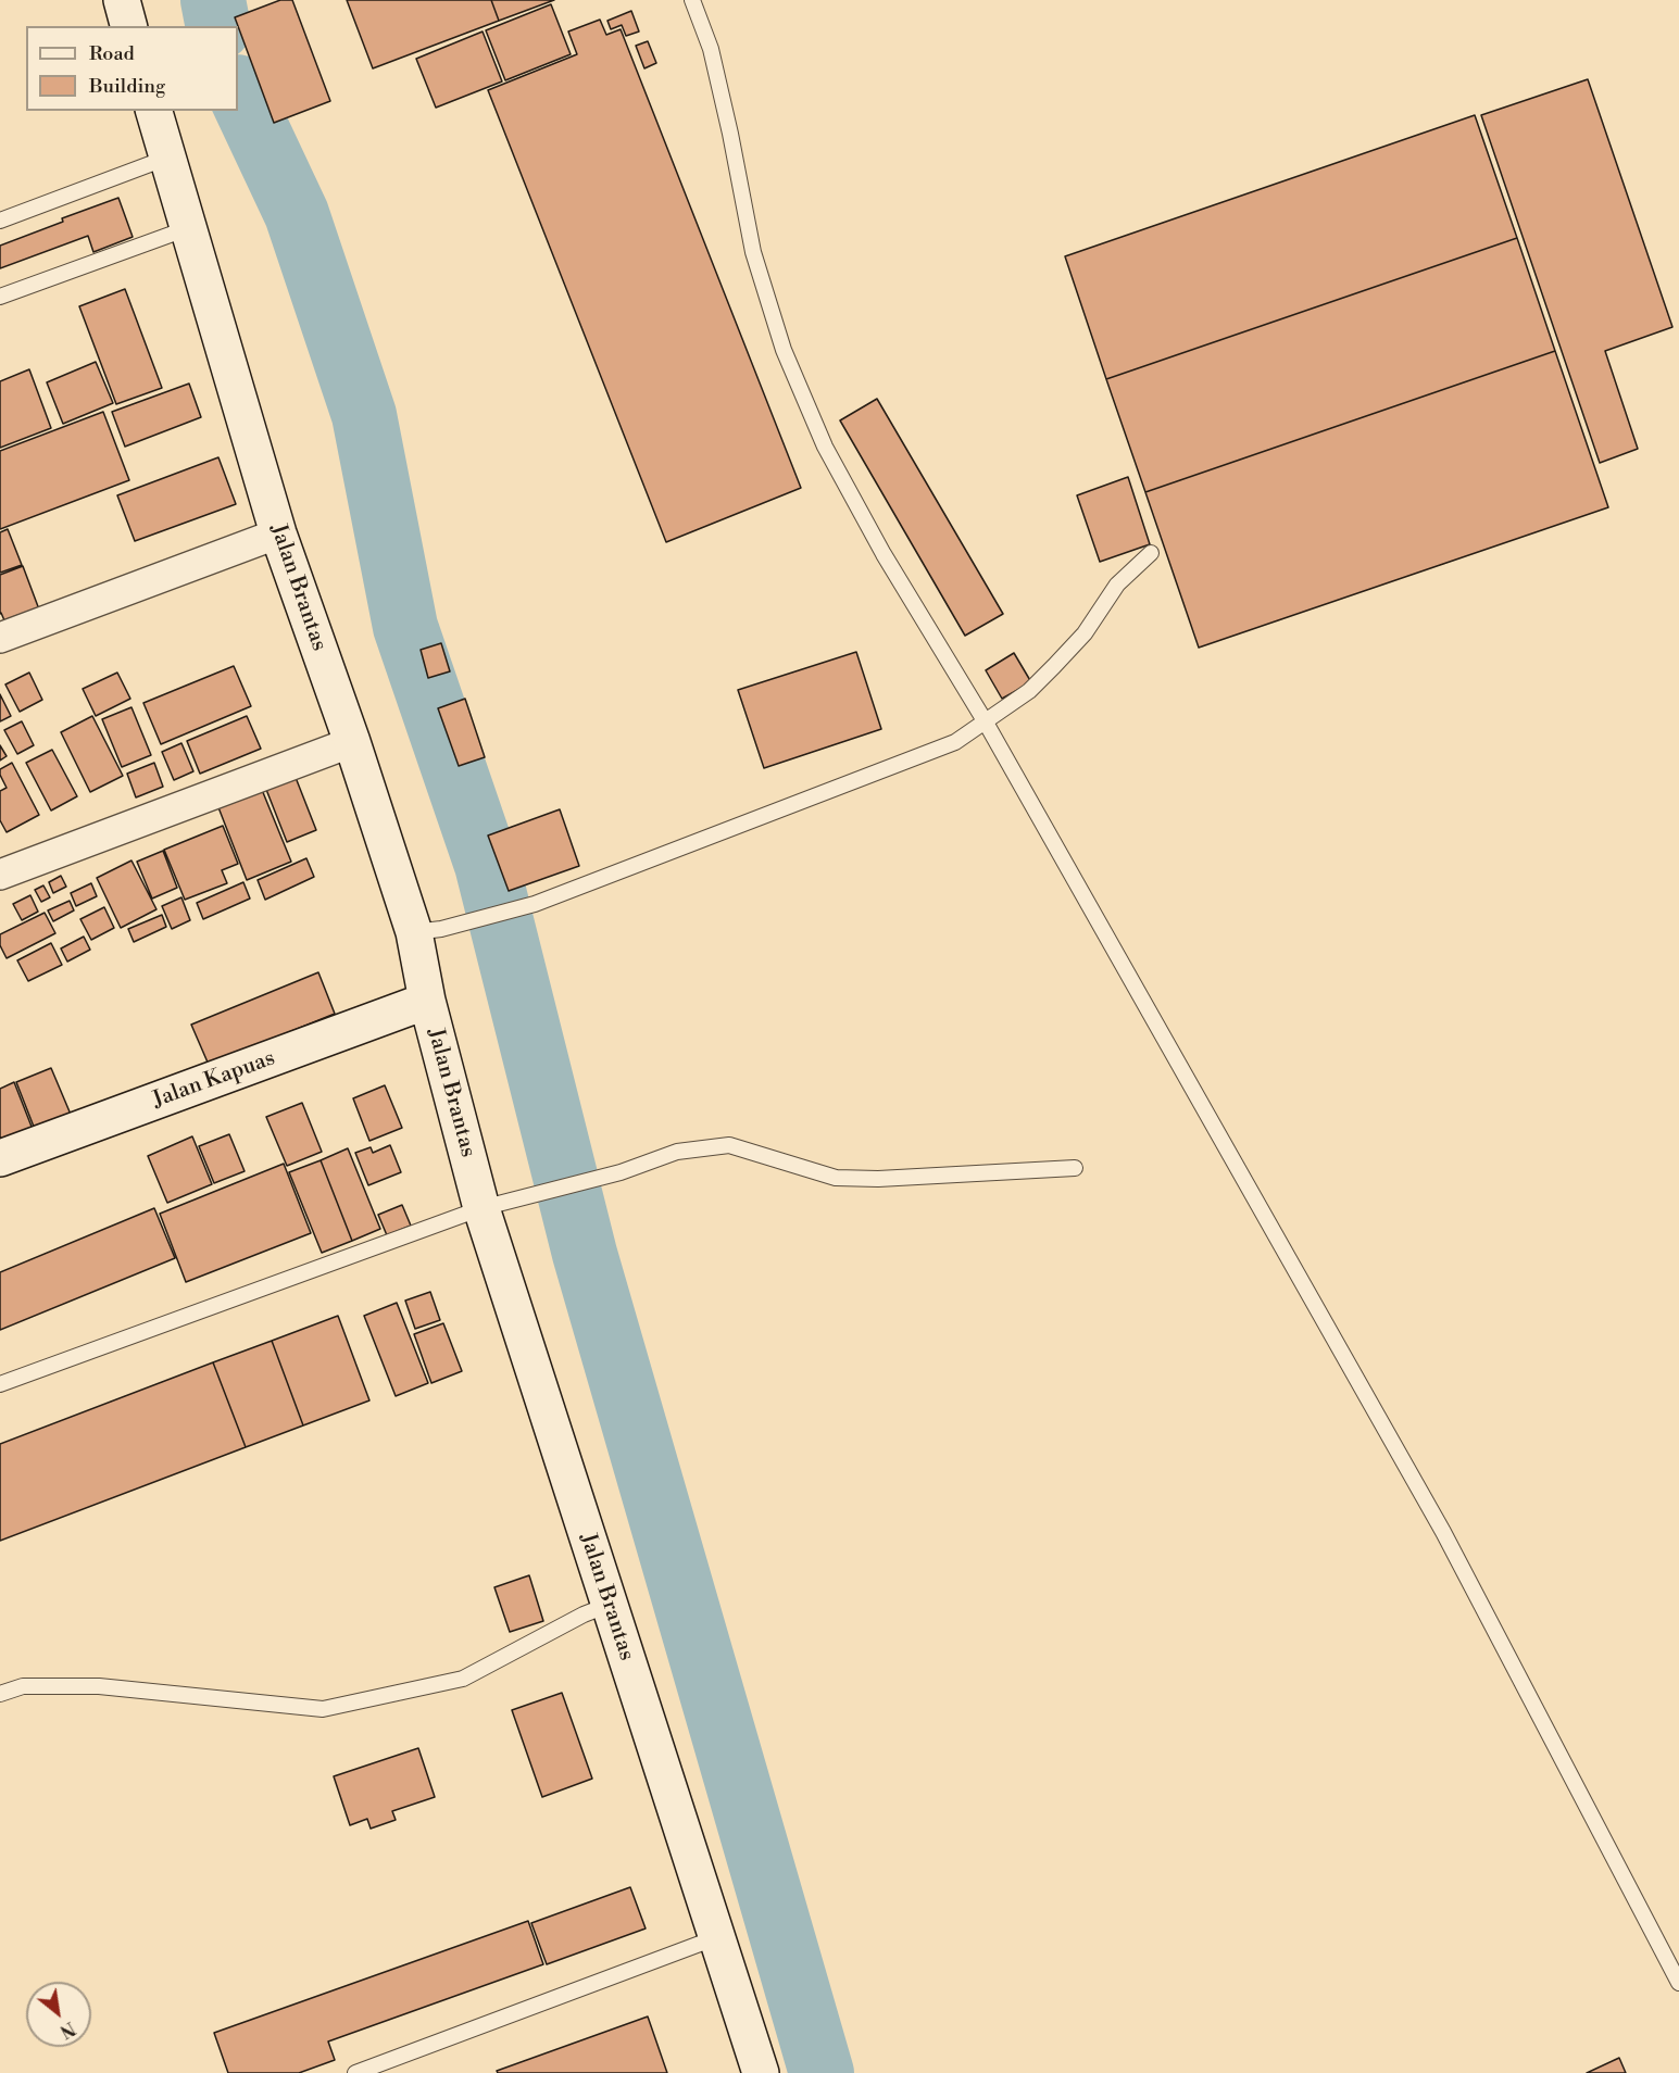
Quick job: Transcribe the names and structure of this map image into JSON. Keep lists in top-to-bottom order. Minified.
{"streets":{"main road":["Jalan Brantas","Jalan Kapuas"]},"crossings":[["Jalan Brantas","Jalan Kapuas"]],"legend":["Road","Building"],"north":"bottom right"}
